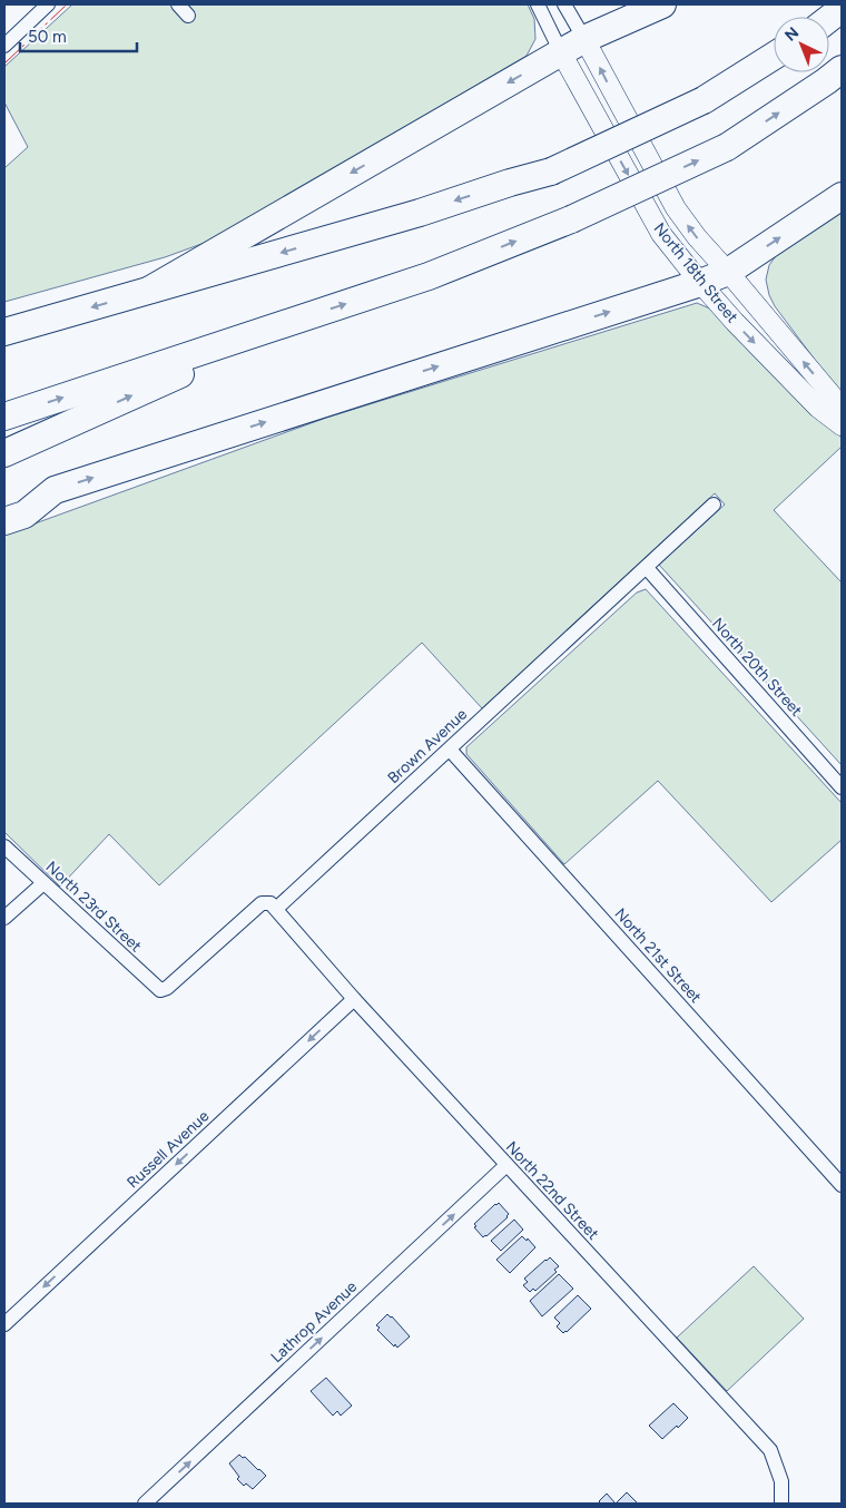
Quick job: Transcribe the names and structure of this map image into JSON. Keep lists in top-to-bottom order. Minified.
{"streets":{"main road":["North 18th Street"],"street":["North 20th Street","Brown Avenue","North 23rd Street","North 21st Street","Russell Avenue","North 22nd Street","Lathrop Avenue"]},"crossings":[["North 20th Street","Brown Avenue"],["Brown Avenue","North 23rd Street"],["Brown Avenue","North 21st Street"],["Brown Avenue","North 22nd Street"],["North 23rd Street","North 22nd Street"],["Russell Avenue","North 22nd Street"],["North 22nd Street","Lathrop Avenue"]],"one_way":["Russell Avenue","Lathrop Avenue"],"scale_bar":"50 m","north":"top left"}
